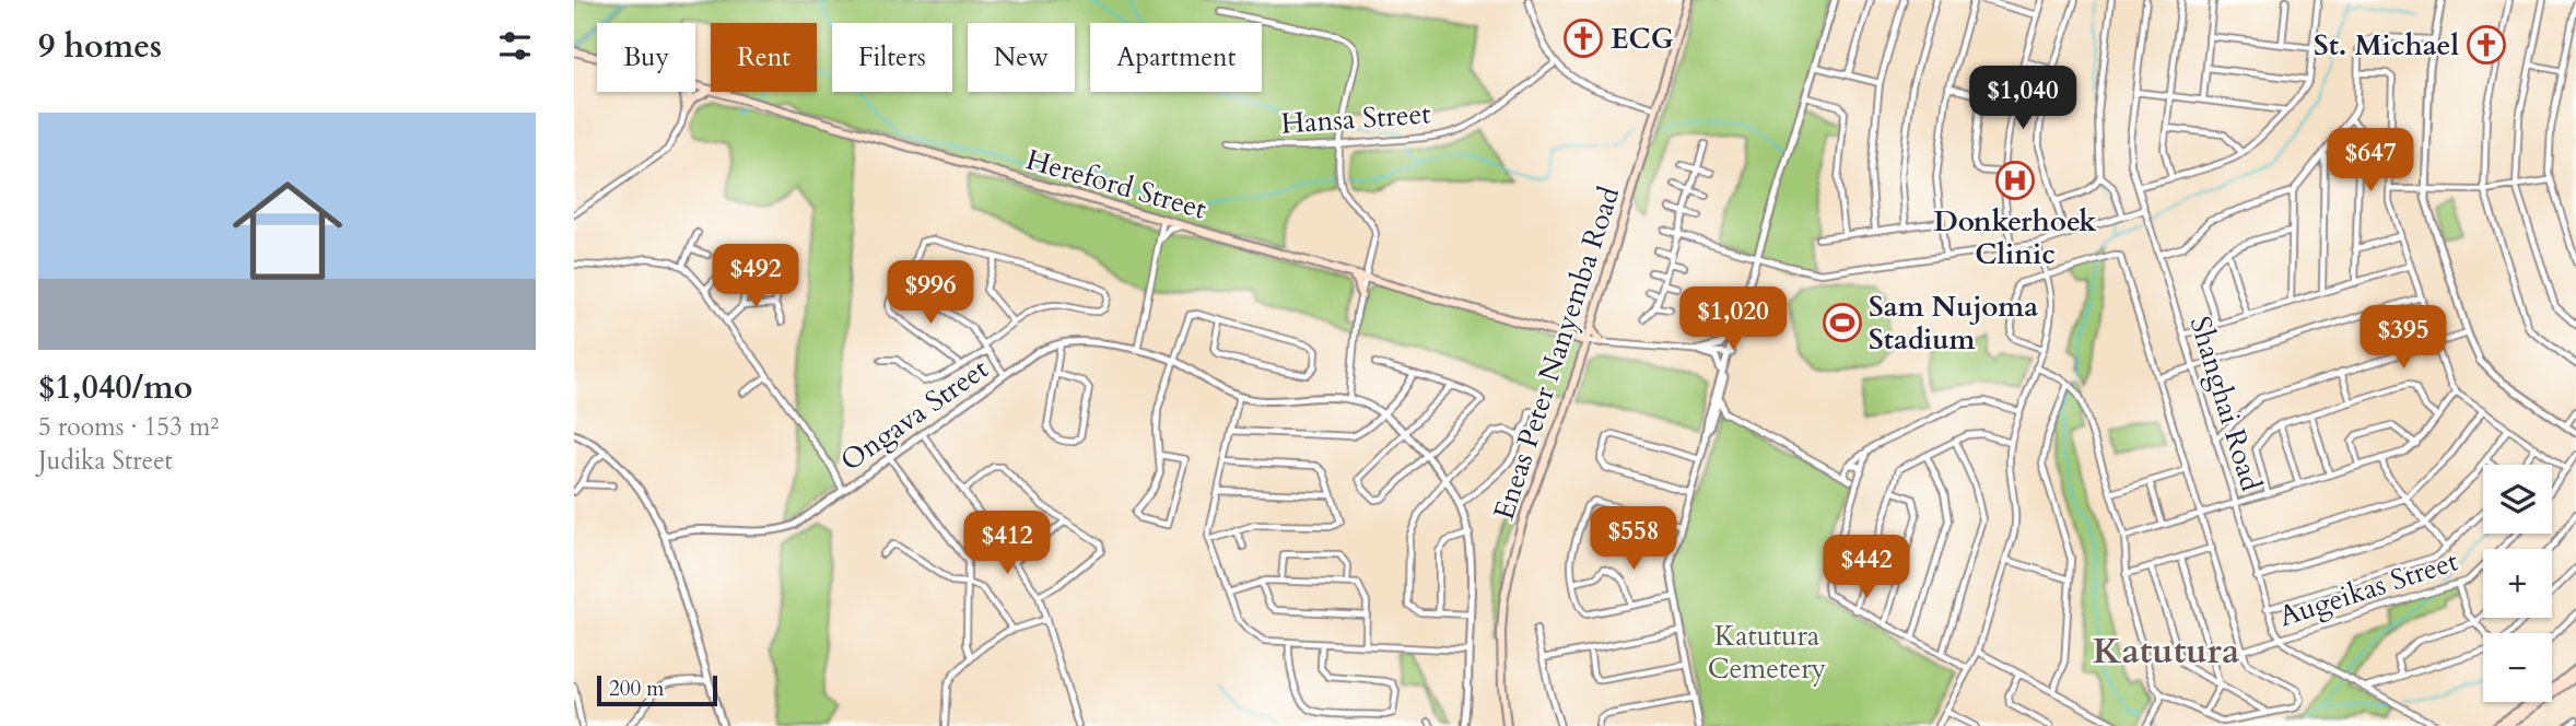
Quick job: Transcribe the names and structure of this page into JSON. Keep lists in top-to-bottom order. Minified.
{"streets":{"main road":["Hereford Street","Eneas Peter Nanyemba Road"],"street":["Hansa Street","Shanghai Road","Ongava Street","Augeikas Street"]},"crossings":[["Hereford Street","Eneas Peter Nanyemba Road"],["Shanghai Road","Augeikas Street"]],"districts":["Katutura"],"parks":["Katutura Cemetery"],"places":{"church":["ECG","St. Michael"],"hospital":["Donkerhoek Clinic"],"sports":["Sam Nujoma Stadium"]},"scale_bar":"200 m","page":{"heading":"9 homes","chip":["Buy","Rent","Filters","New","Apartment"],"price":["$1,040","$647","$492","$996","$1,020","$395","$558","$412","$442"],"list":[{"name":"$1,040/mo","note":"5 rooms · 153 m² · Judika Street"}],"map_buttons":["+","−"],"scale":"200 m"}}
